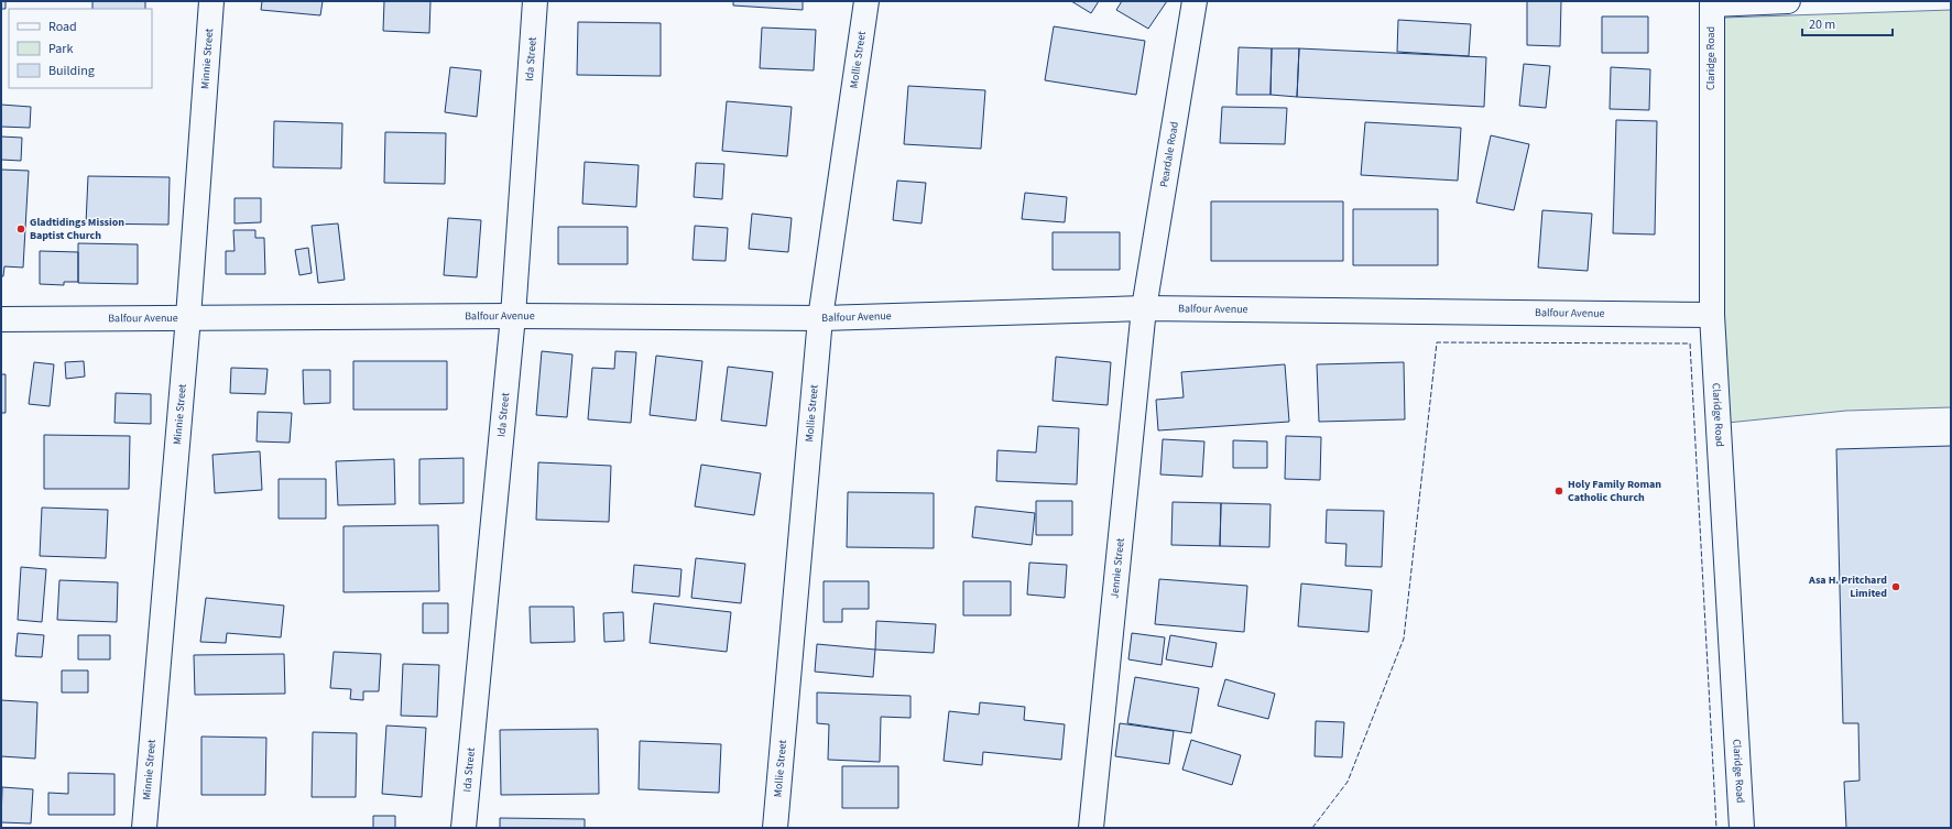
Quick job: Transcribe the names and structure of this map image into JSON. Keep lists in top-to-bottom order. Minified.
{"streets":{"street":["Claridge Road","Minnie Street","Ida Street","Mollie Street","Peardale Road","Balfour Avenue","Jennie Street"]},"crossings":[["Claridge Road","Balfour Avenue"],["Minnie Street","Balfour Avenue"],["Ida Street","Balfour Avenue"],["Mollie Street","Balfour Avenue"],["Peardale Road","Balfour Avenue"],["Peardale Road","Jennie Street"],["Balfour Avenue","Jennie Street"]],"places":["Gladtidings Mission Baptist Church","Holy Family Roman Catholic Church","Asa H. Pritchard Limited"],"legend":["Road","Park","Building"],"scale_bar":"20 m"}
